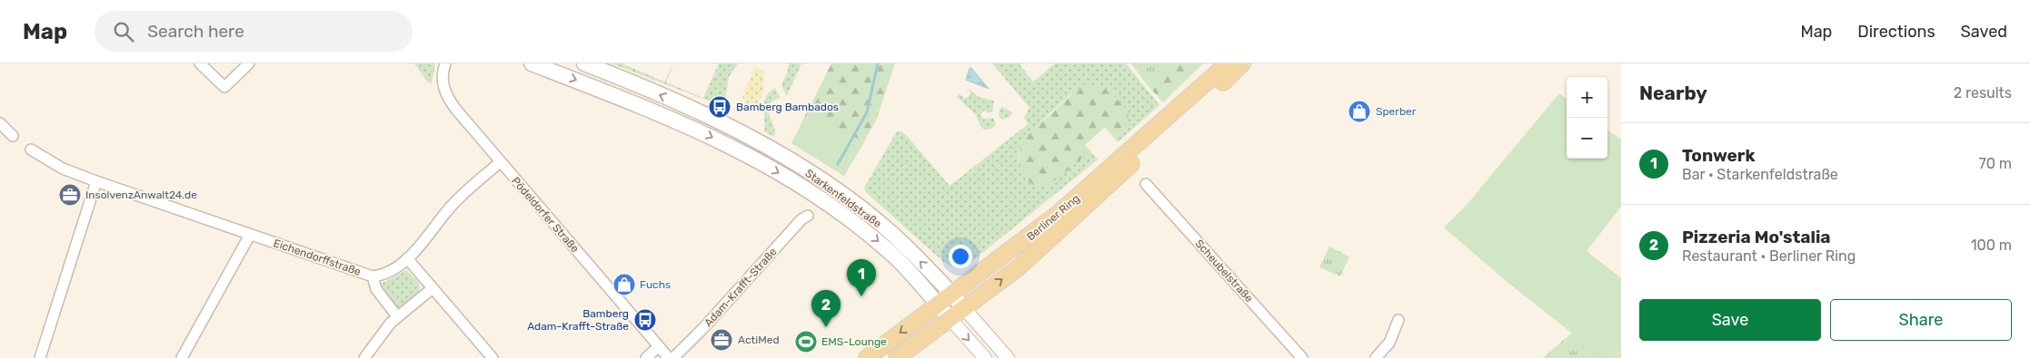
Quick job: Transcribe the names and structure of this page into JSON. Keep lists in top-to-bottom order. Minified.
{"streets":{"main road":["Starkenfeldstraße","Berliner Ring"],"street":["Pödeldorfer Straße","Eichendorffstraße","Scheubelstraße","Adam-Krafft-Straße"]},"crossings":[["Starkenfeldstraße","Berliner Ring"],["Pödeldorfer Straße","Eichendorffstraße"]],"places":{"bus stop":["Bamberg Bambados","Bamberg Adam-Krafft-Straße"],"shop":["Sperber","Fuchs"],"office":["InsolvenzAnwalt24.de","ActiMed"],"sports":["EMS-Lounge"]},"page":{"header":"Map","search":"Search here","nav":["Map","Directions","Saved"],"heading":["Nearby","2 results"],"map_buttons":["+","−"],"list":[{"mark":"1","name":"Tonwerk","note":"Bar · Starkenfeldstraße","value":"70 m"},{"mark":"2","name":"Pizzeria Mo'stalia","note":"Restaurant · Berliner Ring","value":"100 m"}],"pins":["1","2"],"buttons":["Save","Share"]}}
